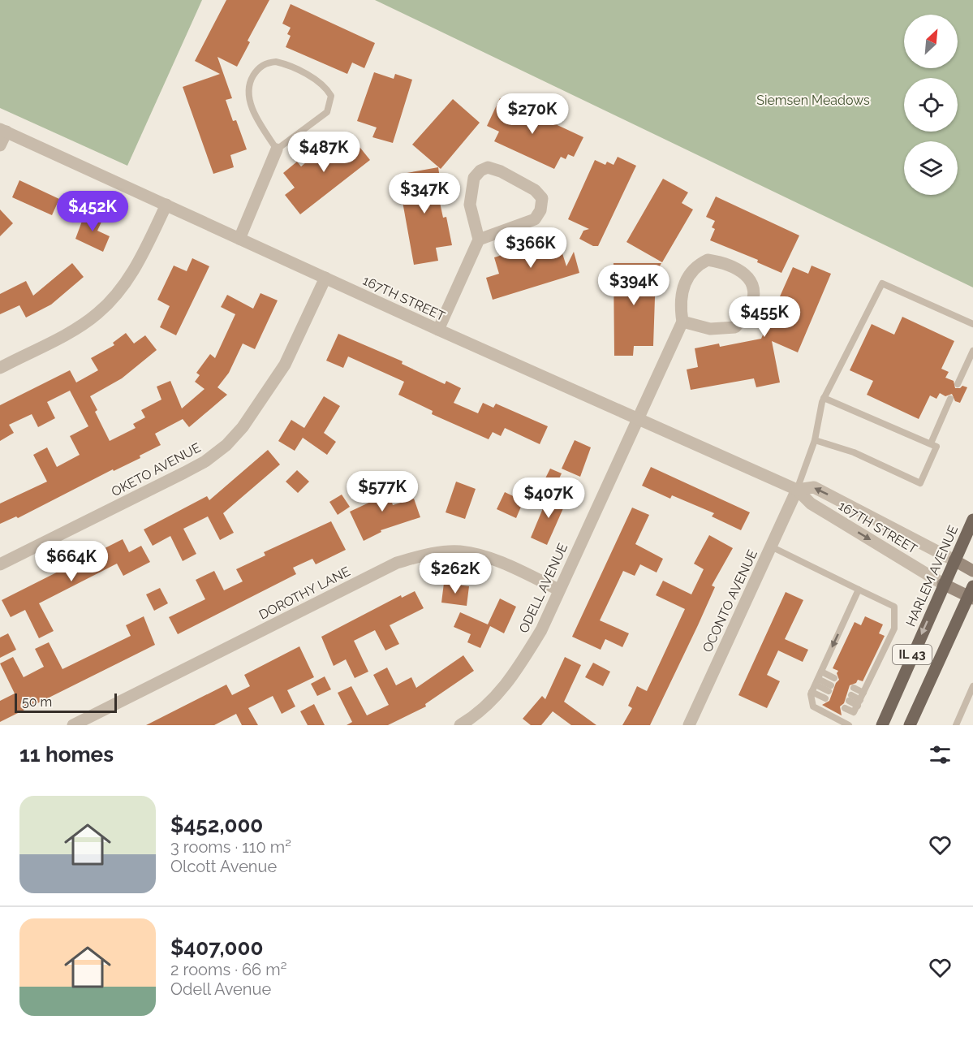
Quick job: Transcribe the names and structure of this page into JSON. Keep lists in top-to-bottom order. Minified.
{"streets":{"main road":["167TH STREET","HARLEM AVENUE","IL 43"],"street":["OKETO AVENUE","ODELL AVENUE","DOROTHY LANE","OCONTO AVENUE"]},"crossings":[["167TH STREET","OKETO AVENUE"],["167TH STREET","HARLEM AVENUE"],["167TH STREET","ODELL AVENUE"],["167TH STREET","OCONTO AVENUE"],["167TH STREET","IL 43"],["ODELL AVENUE","DOROTHY LANE"]],"parks":["Siemsen Meadows"],"scale_bar":"50 m","north":"top right","page":{"price":["$270K","$487K","$347K","$452K","$366K","$394K","$455K","$577K","$407K","$664K","$262K"],"scale":"50 m","heading":"11 homes","list":[{"name":"$452,000","note":"3 rooms · 110 m² · Olcott Avenue"},{"name":"$407,000","note":"2 rooms · 66 m² · Odell Avenue"}]}}
